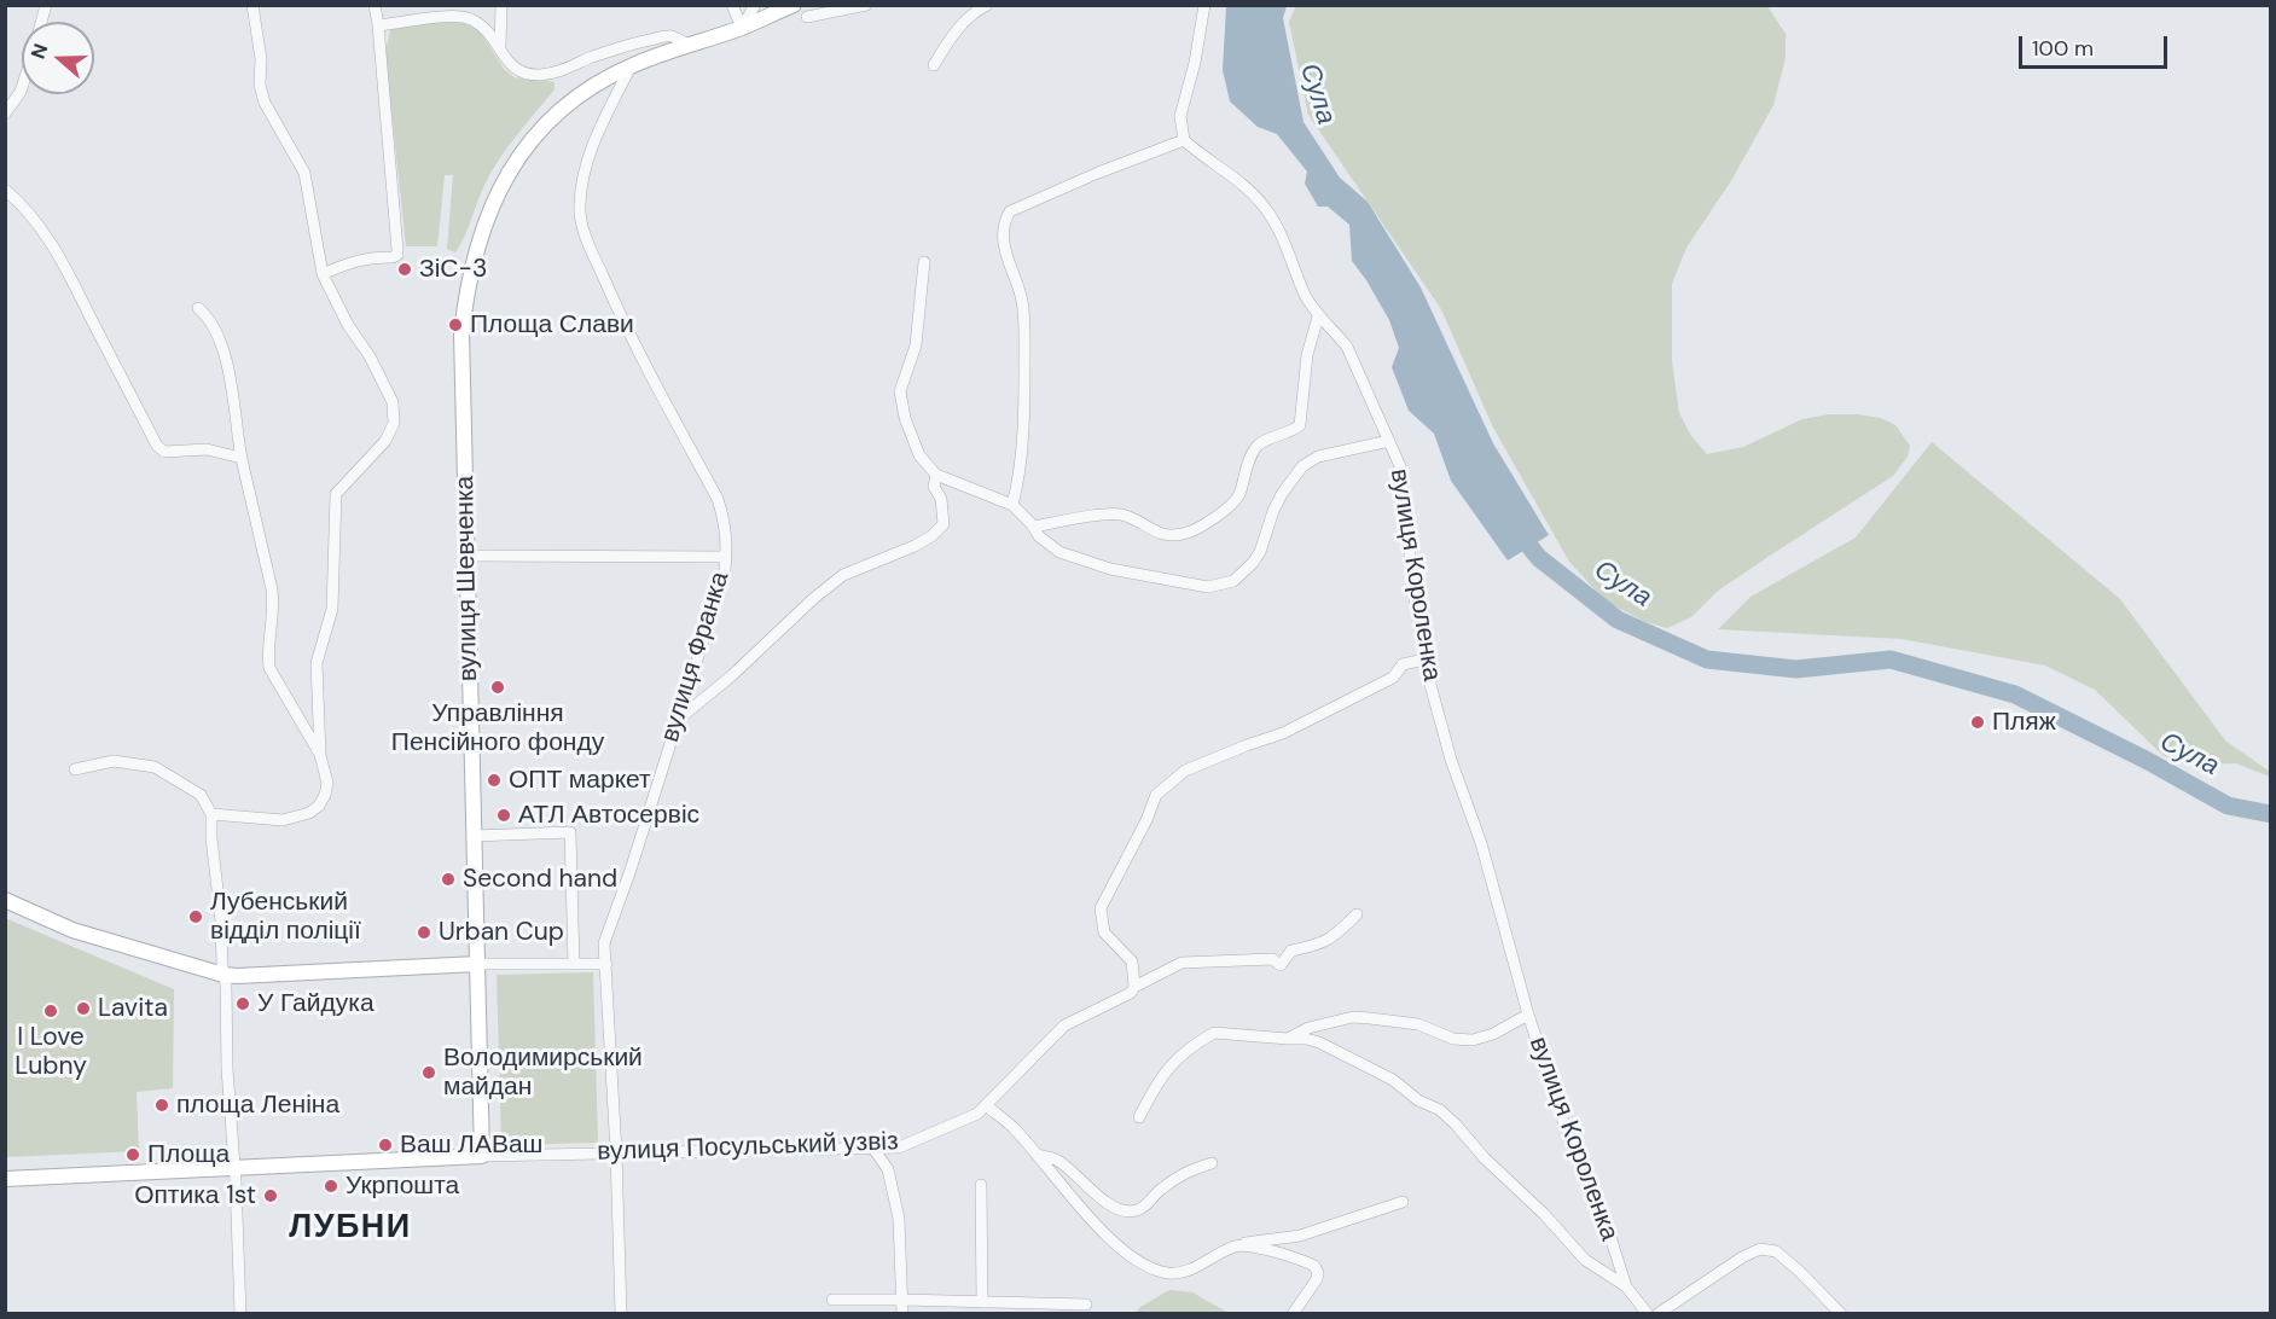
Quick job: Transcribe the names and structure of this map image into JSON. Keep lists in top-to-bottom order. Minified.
{"streets":{"main road":["вулиця Шевченка"],"street":["вулиця Короленка","вулиця Франка","вулиця Посульський узвіз"]},"crossings":[["вулиця Шевченка","вулиця Франка"],["вулиця Шевченка","вулиця Посульський узвіз"],["вулиця Франка","вулиця Посульський узвіз"]],"districts":["ЛУБНИ"],"water":["Сула"],"places":["ЗіС-3","Площа Слави","Управління Пенсійного фонду","Пляж","ОПТ маркет","АТЛ Автосервіс","Second hand","Лубенський відділ поліції","Urban Cup","У Гайдука","Lavita","I Love Lubny","Володимирський майдан","площа Леніна","Ваш ЛАВаш","Площа","Укрпошта","Оптика 1st"],"scale_bar":"100 m","north":"left"}
